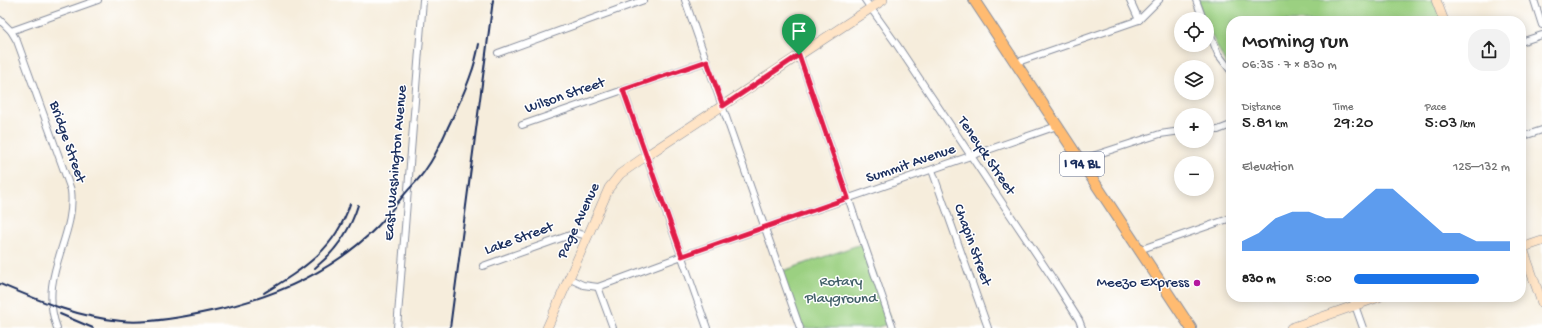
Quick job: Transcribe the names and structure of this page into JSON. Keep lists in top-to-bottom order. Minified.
{"streets":{"main road":["I 94 BL"],"street":["Wilson Street","Bridge Street","Teneyck Street","East Washington Avenue","Summit Avenue","Page Avenue","Lake Street","Chapin Street"]},"crossings":[["Teneyck Street","Summit Avenue"],["Teneyck Street","Page Avenue"],["Summit Avenue","I 94 BL"],["Summit Avenue","Chapin Street"],["Page Avenue","Lake Street"]],"parks":["Rotary Playground"],"places":["Meezo Express"],"page":{"map_buttons":["+","−"],"heading":["Morning run","06:35 · 7 × 830 m"],"stats":[["Distance","5.81 km"],["Time","29:20"],["Pace","5:03 /km"]],"chart":["Elevation","125–132 m"],"list":[{"name":"830 m","note":"5:00"}]}}
